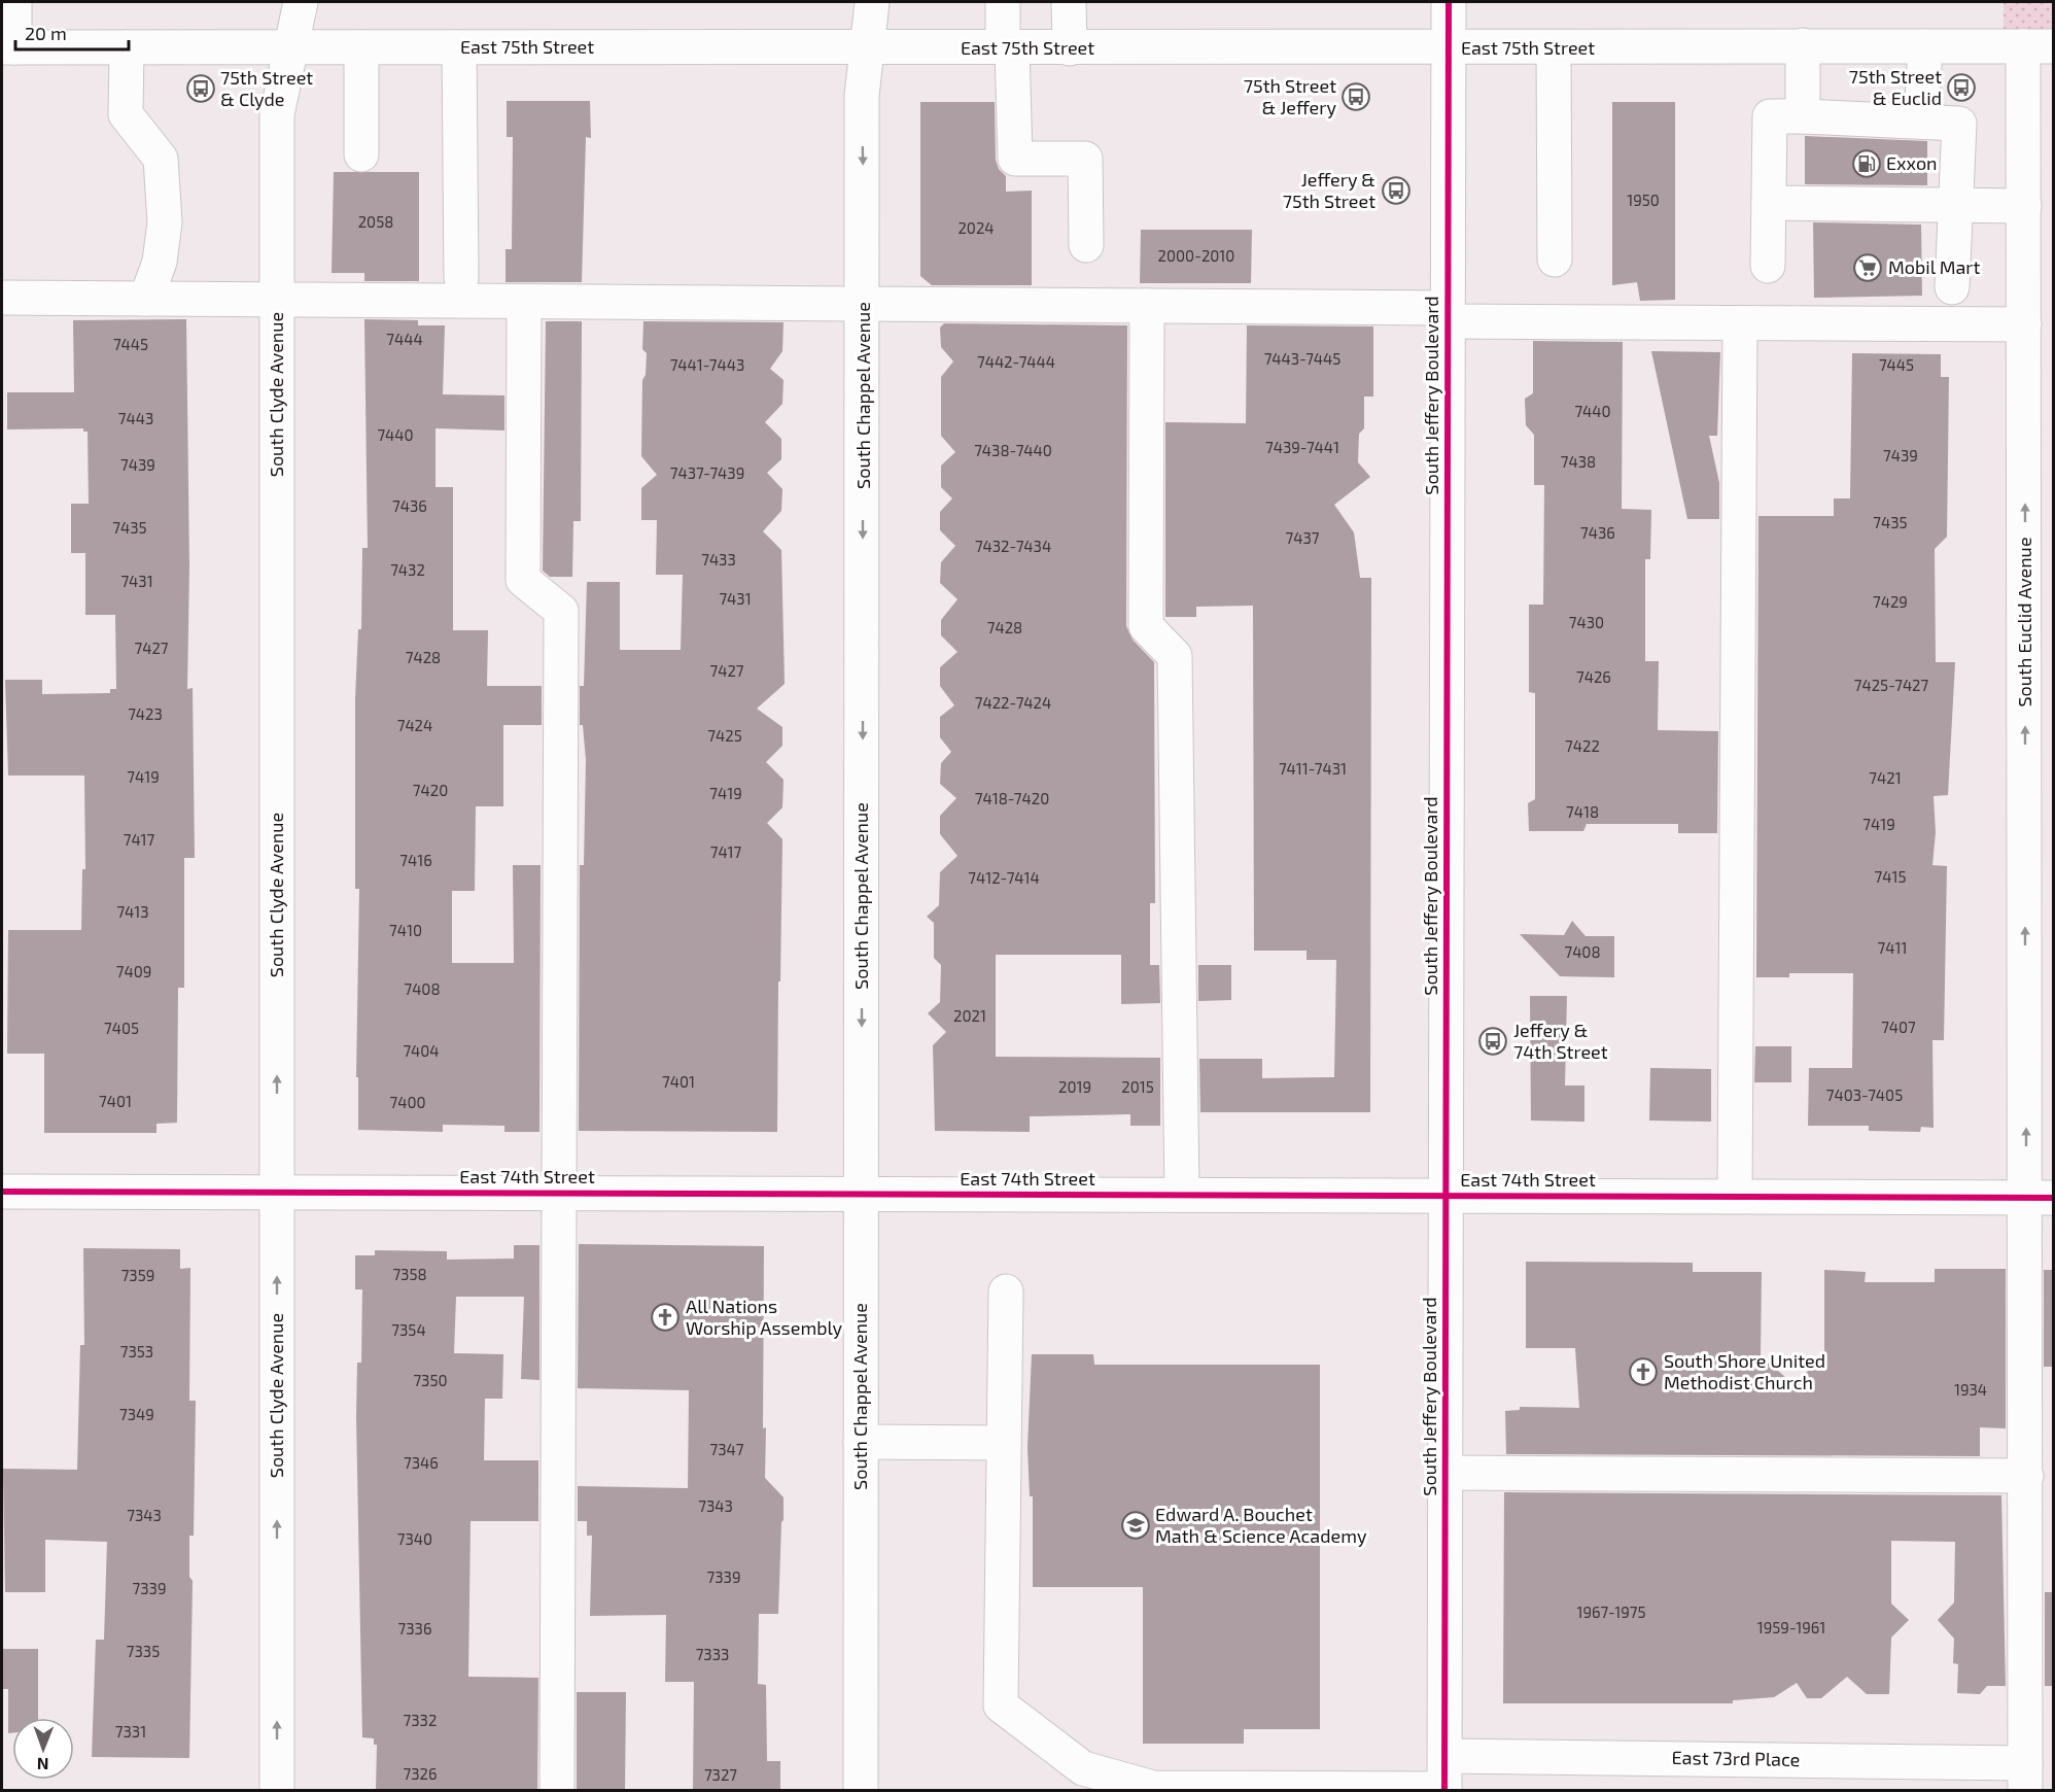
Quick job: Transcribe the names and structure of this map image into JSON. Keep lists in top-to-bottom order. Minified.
{"streets":{"street":["East 75th Street","South Clyde Avenue","South Chappel Avenue","South Jeffery Boulevard","South Euclid Avenue","East 74th Street","East 73rd Place"]},"crossings":[["East 75th Street","South Clyde Avenue"],["East 75th Street","South Chappel Avenue"],["East 75th Street","South Jeffery Boulevard"],["East 75th Street","South Euclid Avenue"],["South Clyde Avenue","East 74th Street"],["South Chappel Avenue","East 74th Street"],["South Jeffery Boulevard","East 74th Street"],["South Jeffery Boulevard","East 73rd Place"],["South Euclid Avenue","East 74th Street"],["South Euclid Avenue","East 73rd Place"]],"places":{"bus stop":["75th Street & Euclid","75th Street & Clyde","75th Street & Jeffery","Jeffery & 75th Street","Jeffery & 74th Street"],"fuel station":["Exxon"],"supermarket":["Mobil Mart"],"church":["All Nations Worship Assembly","South Shore United Methodist Church"],"school or university":["Edward A. Bouchet Math & Science Academy"]},"house_numbers":["1950","2058","2024","2000-2010","7444","7445","7443-7445","7442-7444","7441-7443","7445","7440","7443","7440","7439-7441","7438-7440","7439","7438","7439","7437-7439","7436","7435","7435","7436","7437","7432-7434","7433","7432","7431","7431","7429","7430","7428","7427","7428","7427","7426","7425-7427","7422-7424","7423","7424","7425","7422","7411-7431","7419","7421","7420","7419","7418-7420","7418","7419","7417","7417","7416","7415","7412-7414","7413","7410","7411","7408","7409","7408","2021","7407","7405","7404","7401","2019","2015","7403-7405","7401","7400","7358","7359","7354","7353","7350","1934","7349","7347","7346","7343","7343","7340","7339","7339","1967-1975","1959-1961","7336","7335","7333","7332","7331","7326","7327"],"scale_bar":"20 m","north":"bottom"}
